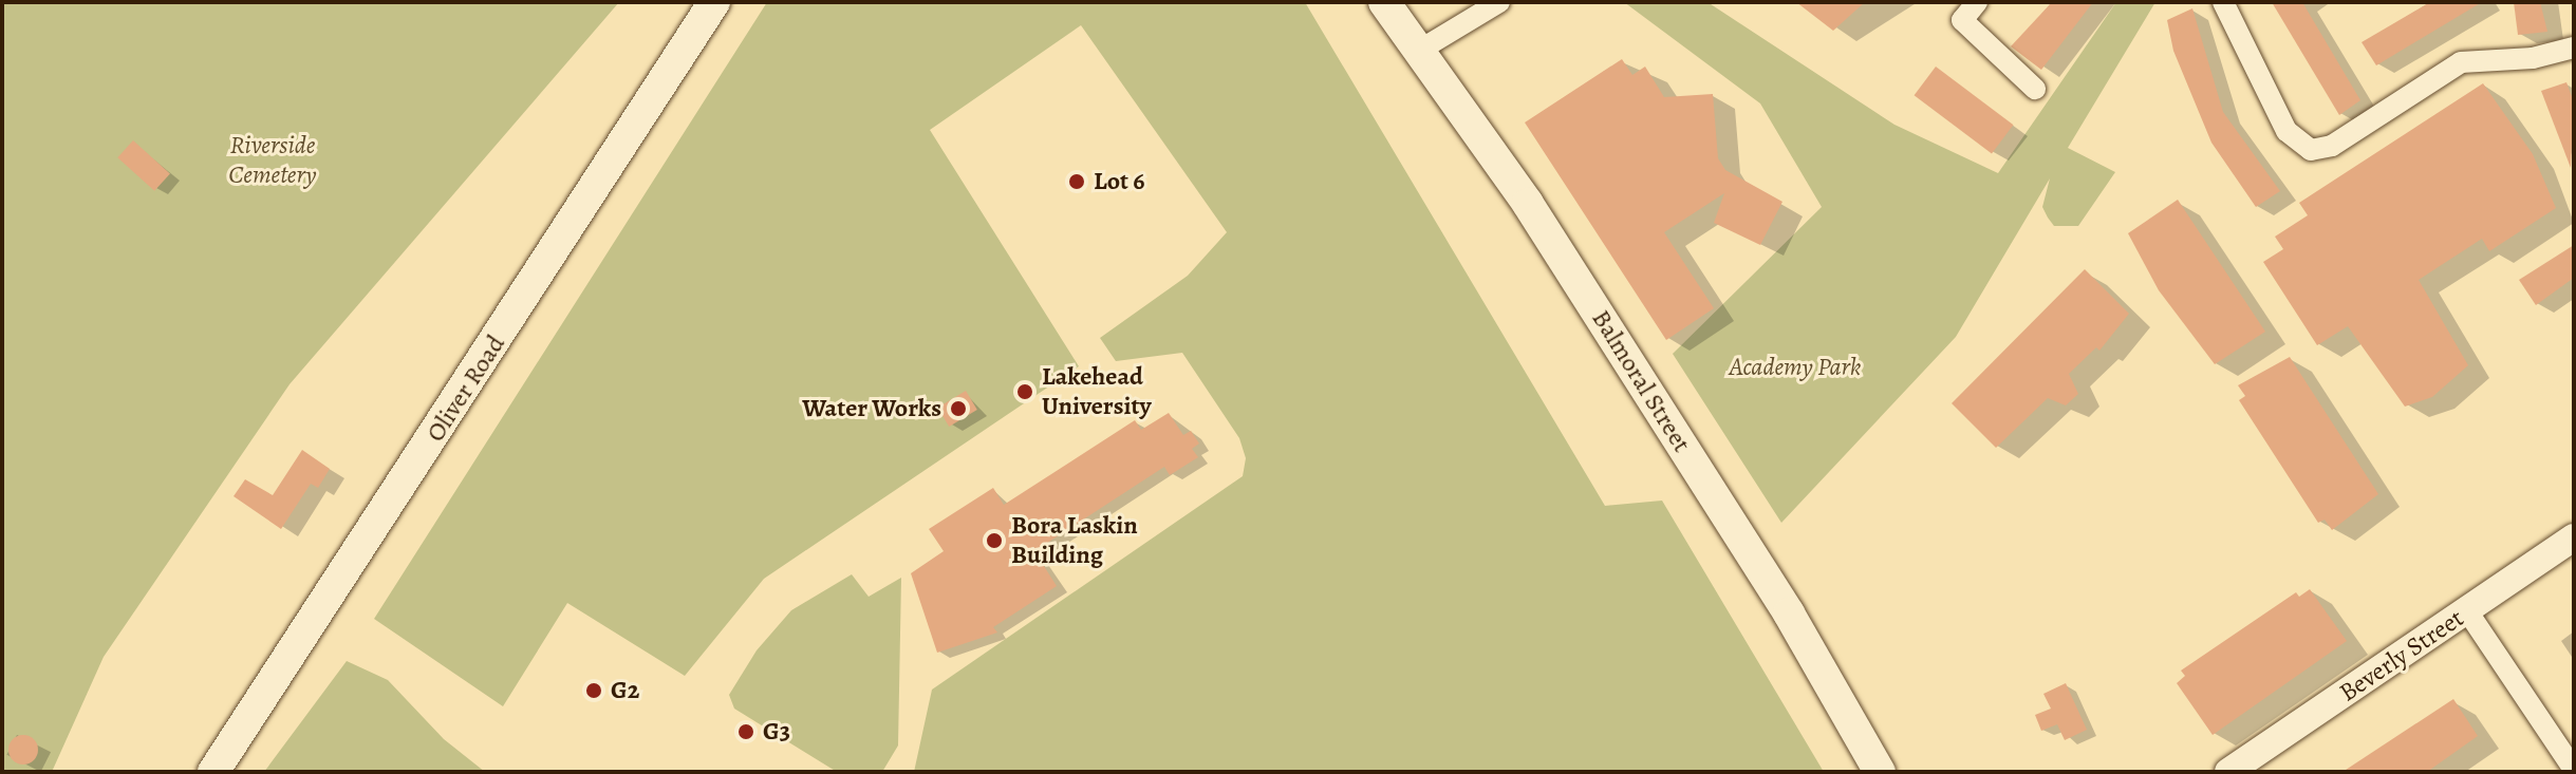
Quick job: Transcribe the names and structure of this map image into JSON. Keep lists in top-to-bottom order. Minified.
{"streets":{"main road":["Balmoral Street","Oliver Road"],"street":["Beverly Street"]},"parks":["Riverside Cemetery","Academy Park"],"places":["Lot 6","Lakehead University","Water Works","Bora Laskin Building","G2","G3"]}
